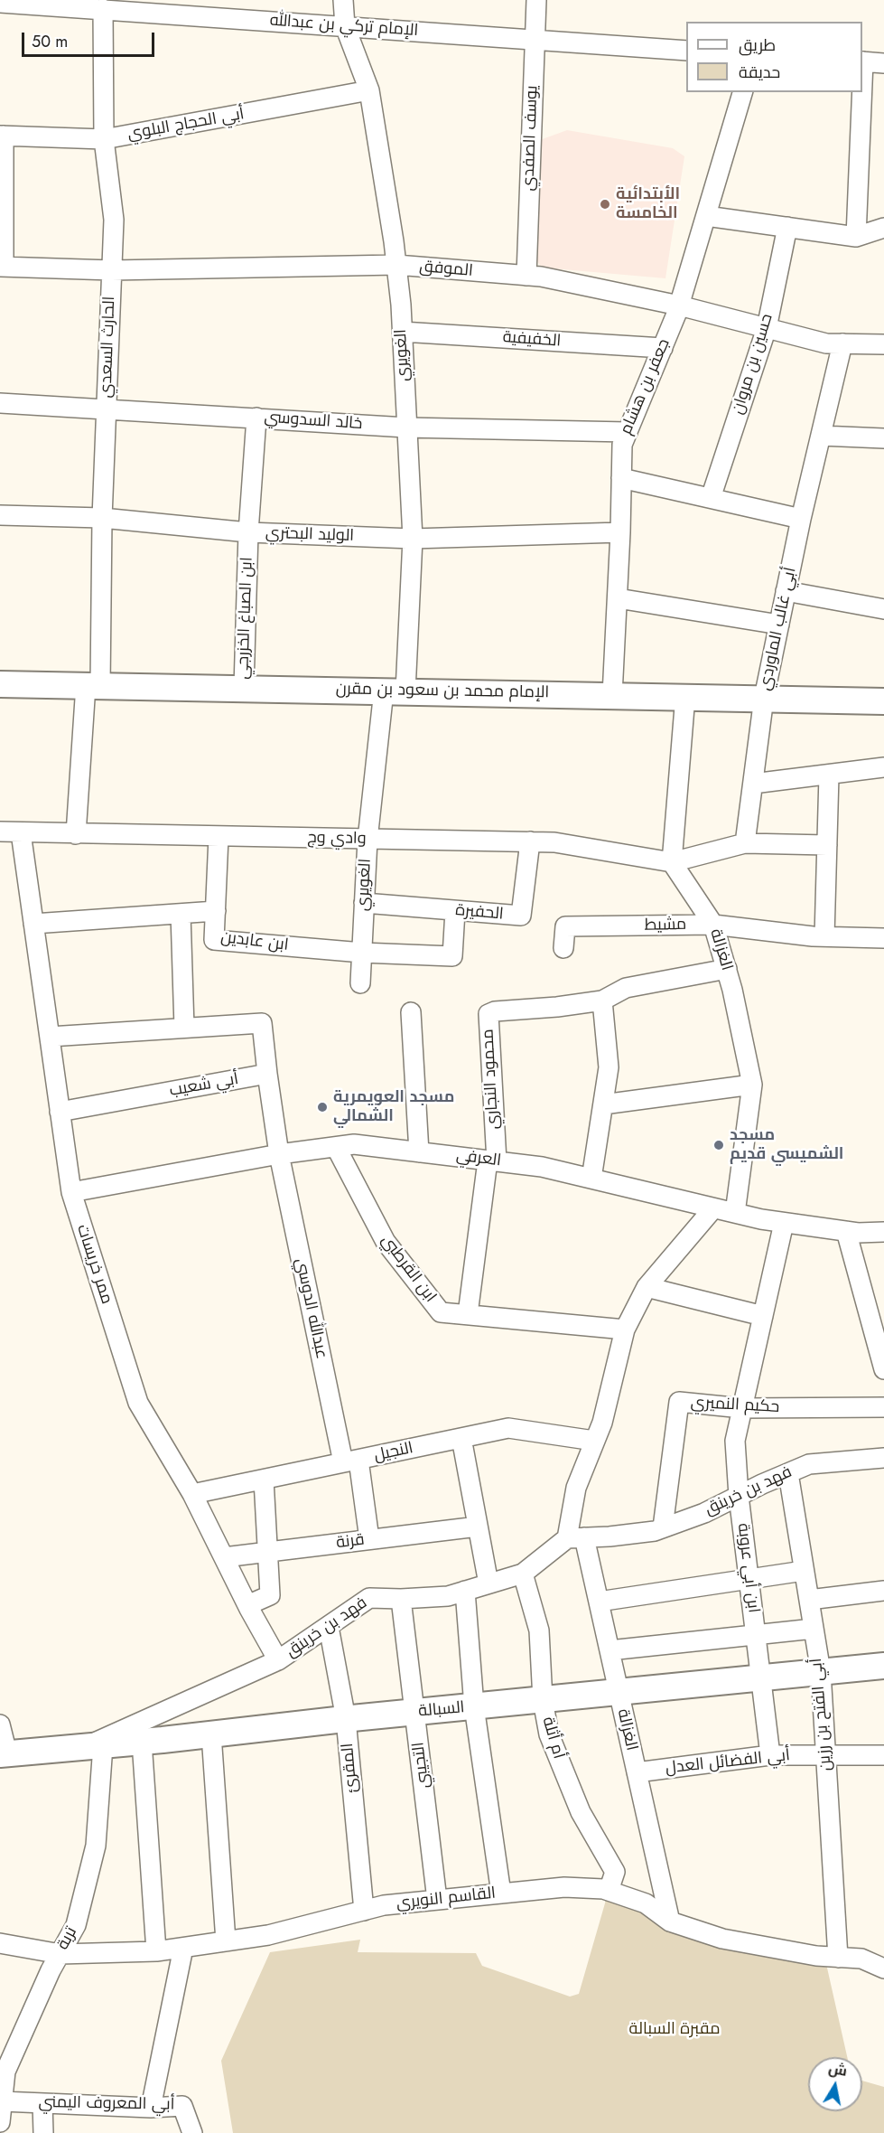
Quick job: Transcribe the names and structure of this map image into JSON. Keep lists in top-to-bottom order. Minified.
{"streets":{"main road":["الإمام محمد بن سعود بن مقرن","السبالة"],"street":["الإمام تركي بن عبدالله","أبي الحجاج البلوي","يوسف الصفدي","الموفق","الخفيفية","الحارث السعدي","الغويري","حسين بن مروان","جعفر بن هشام","خالد السدوسي","الوليد البحتري","ابن الصباغ الخزرجي","أبي غالب الماوردي","وادي وج","الحفيرة","مشيط","ابن عابدين","الغزالة","محمود النجاري","أبي شعيب","العرفي","ممر خريسات","ابن القرطبي","عبدالله الدوسي","حكيم النميري","النجيل","فهد بن خرينق","قرنة","ابن أبي عروبة","أبي الفتح بن رزين","أم أثلة","أبي الفضائل العدل","التجيبي","المقرئ","القاسم النويري","تربة","أبي المعروف اليمني"]},"crossings":[["الإمام تركي بن عبدالله","يوسف الصفدي"],["الإمام تركي بن عبدالله","الحارث السعدي"],["الإمام تركي بن عبدالله","الغويري"],["أبي الحجاج البلوي","الحارث السعدي"],["أبي الحجاج البلوي","الغويري"],["يوسف الصفدي","الموفق"],["الموفق","الحارث السعدي"],["الموفق","الغويري"],["الموفق","حسين بن مروان"],["الموفق","جعفر بن هشام"],["الموفق","أبي غالب الماوردي"],["الخفيفية","الغويري"],["الخفيفية","جعفر بن هشام"],["الحارث السعدي","خالد السدوسي"],["الحارث السعدي","الوليد البحتري"],["الحارث السعدي","الإمام محمد بن سعود بن مقرن"],["الحارث السعدي","وادي وج"],["الغويري","خالد السدوسي"],["الغويري","الوليد البحتري"],["الغويري","الإمام محمد بن سعود بن مقرن"],["الغويري","وادي وج"],["الغويري","الحفيرة"],["الغويري","ابن عابدين"],["جعفر بن هشام","خالد السدوسي"],["جعفر بن هشام","الوليد البحتري"],["جعفر بن هشام","الإمام محمد بن سعود بن مقرن"],["خالد السدوسي","ابن الصباغ الخزرجي"],["الوليد البحتري","ابن الصباغ الخزرجي"],["ابن الصباغ الخزرجي","الإمام محمد بن سعود بن مقرن"],["أبي غالب الماوردي","الإمام محمد بن سعود بن مقرن"],["وادي وج","الحفيرة"],["وادي وج","ابن عابدين"],["وادي وج","الغزالة"],["وادي وج","ممر خريسات"],["مشيط","الغزالة"],["الغزالة","محمود النجاري"],["الغزالة","العرفي"],["الغزالة","ابن القرطبي"],["الغزالة","النجيل"],["الغزالة","فهد بن خرينق"],["الغزالة","السبالة"],["الغزالة","أبي الفضائل العدل"],["الغزالة","القاسم النويري"],["محمود النجاري","العرفي"],["أبي شعيب","ممر خريسات"],["العرفي","ممر خريسات"],["العرفي","ابن القرطبي"],["العرفي","عبدالله الدوسي"],["العرفي","ابن أبي عروبة"],["ممر خريسات","النجيل"],["ممر خريسات","فهد بن خرينق"],["ممر خريسات","قرنة"],["عبدالله الدوسي","النجيل"],["عبدالله الدوسي","قرنة"],["حكيم النميري","فهد بن خرينق"],["حكيم النميري","ابن أبي عروبة"],["فهد بن خرينق","ابن أبي عروبة"],["فهد بن خرينق","السبالة"],["فهد بن خرينق","أبي الفتح بن رزين"],["فهد بن خرينق","أم أثلة"],["فهد بن خرينق","التجيبي"],["فهد بن خرينق","المقرئ"],["فهد بن خرينق","تربة"],["ابن أبي عروبة","السبالة"],["ابن أبي عروبة","أبي الفضائل العدل"],["السبالة","أبي الفتح بن رزين"],["السبالة","أم أثلة"],["السبالة","التجيبي"],["السبالة","المقرئ"],["السبالة","تربة"],["أبي الفتح بن رزين","أبي الفضائل العدل"],["أبي الفتح بن رزين","القاسم النويري"],["أم أثلة","القاسم النويري"],["التجيبي","القاسم النويري"],["المقرئ","القاسم النويري"],["القاسم النويري","تربة"],["تربة","أبي المعروف اليمني"]],"parks":["مقبرة السبالة"],"places":["الأبتدائية الخامسة","مسجد العويمرية الشمالي","مسجد الشميسي قديم"],"legend":["طريق","حديقة"],"scale_bar":"50 m","north":"top"}
